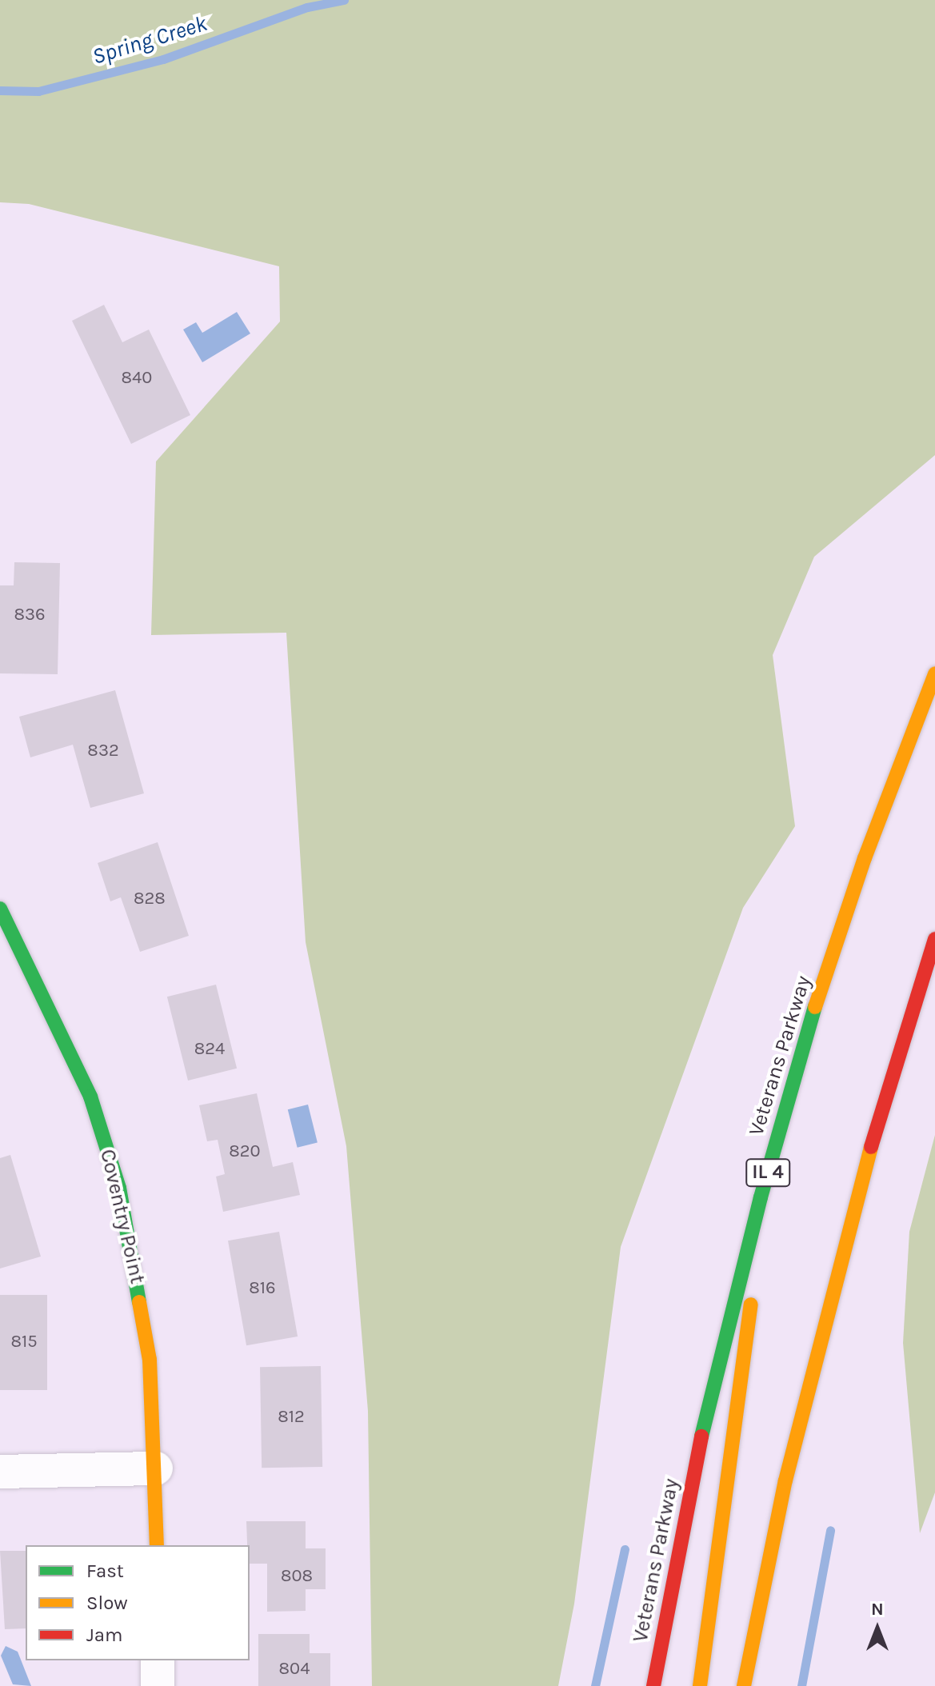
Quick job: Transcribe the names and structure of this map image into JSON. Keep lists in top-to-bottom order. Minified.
{"streets":{"main road":["Veterans Parkway","IL 4","Coventry Point"]},"water":["Spring Creek"],"house_numbers":["840","836","832","828","824","820","816","815","812","808","804"],"legend":["Fast","Slow","Jam"],"north":"top"}
